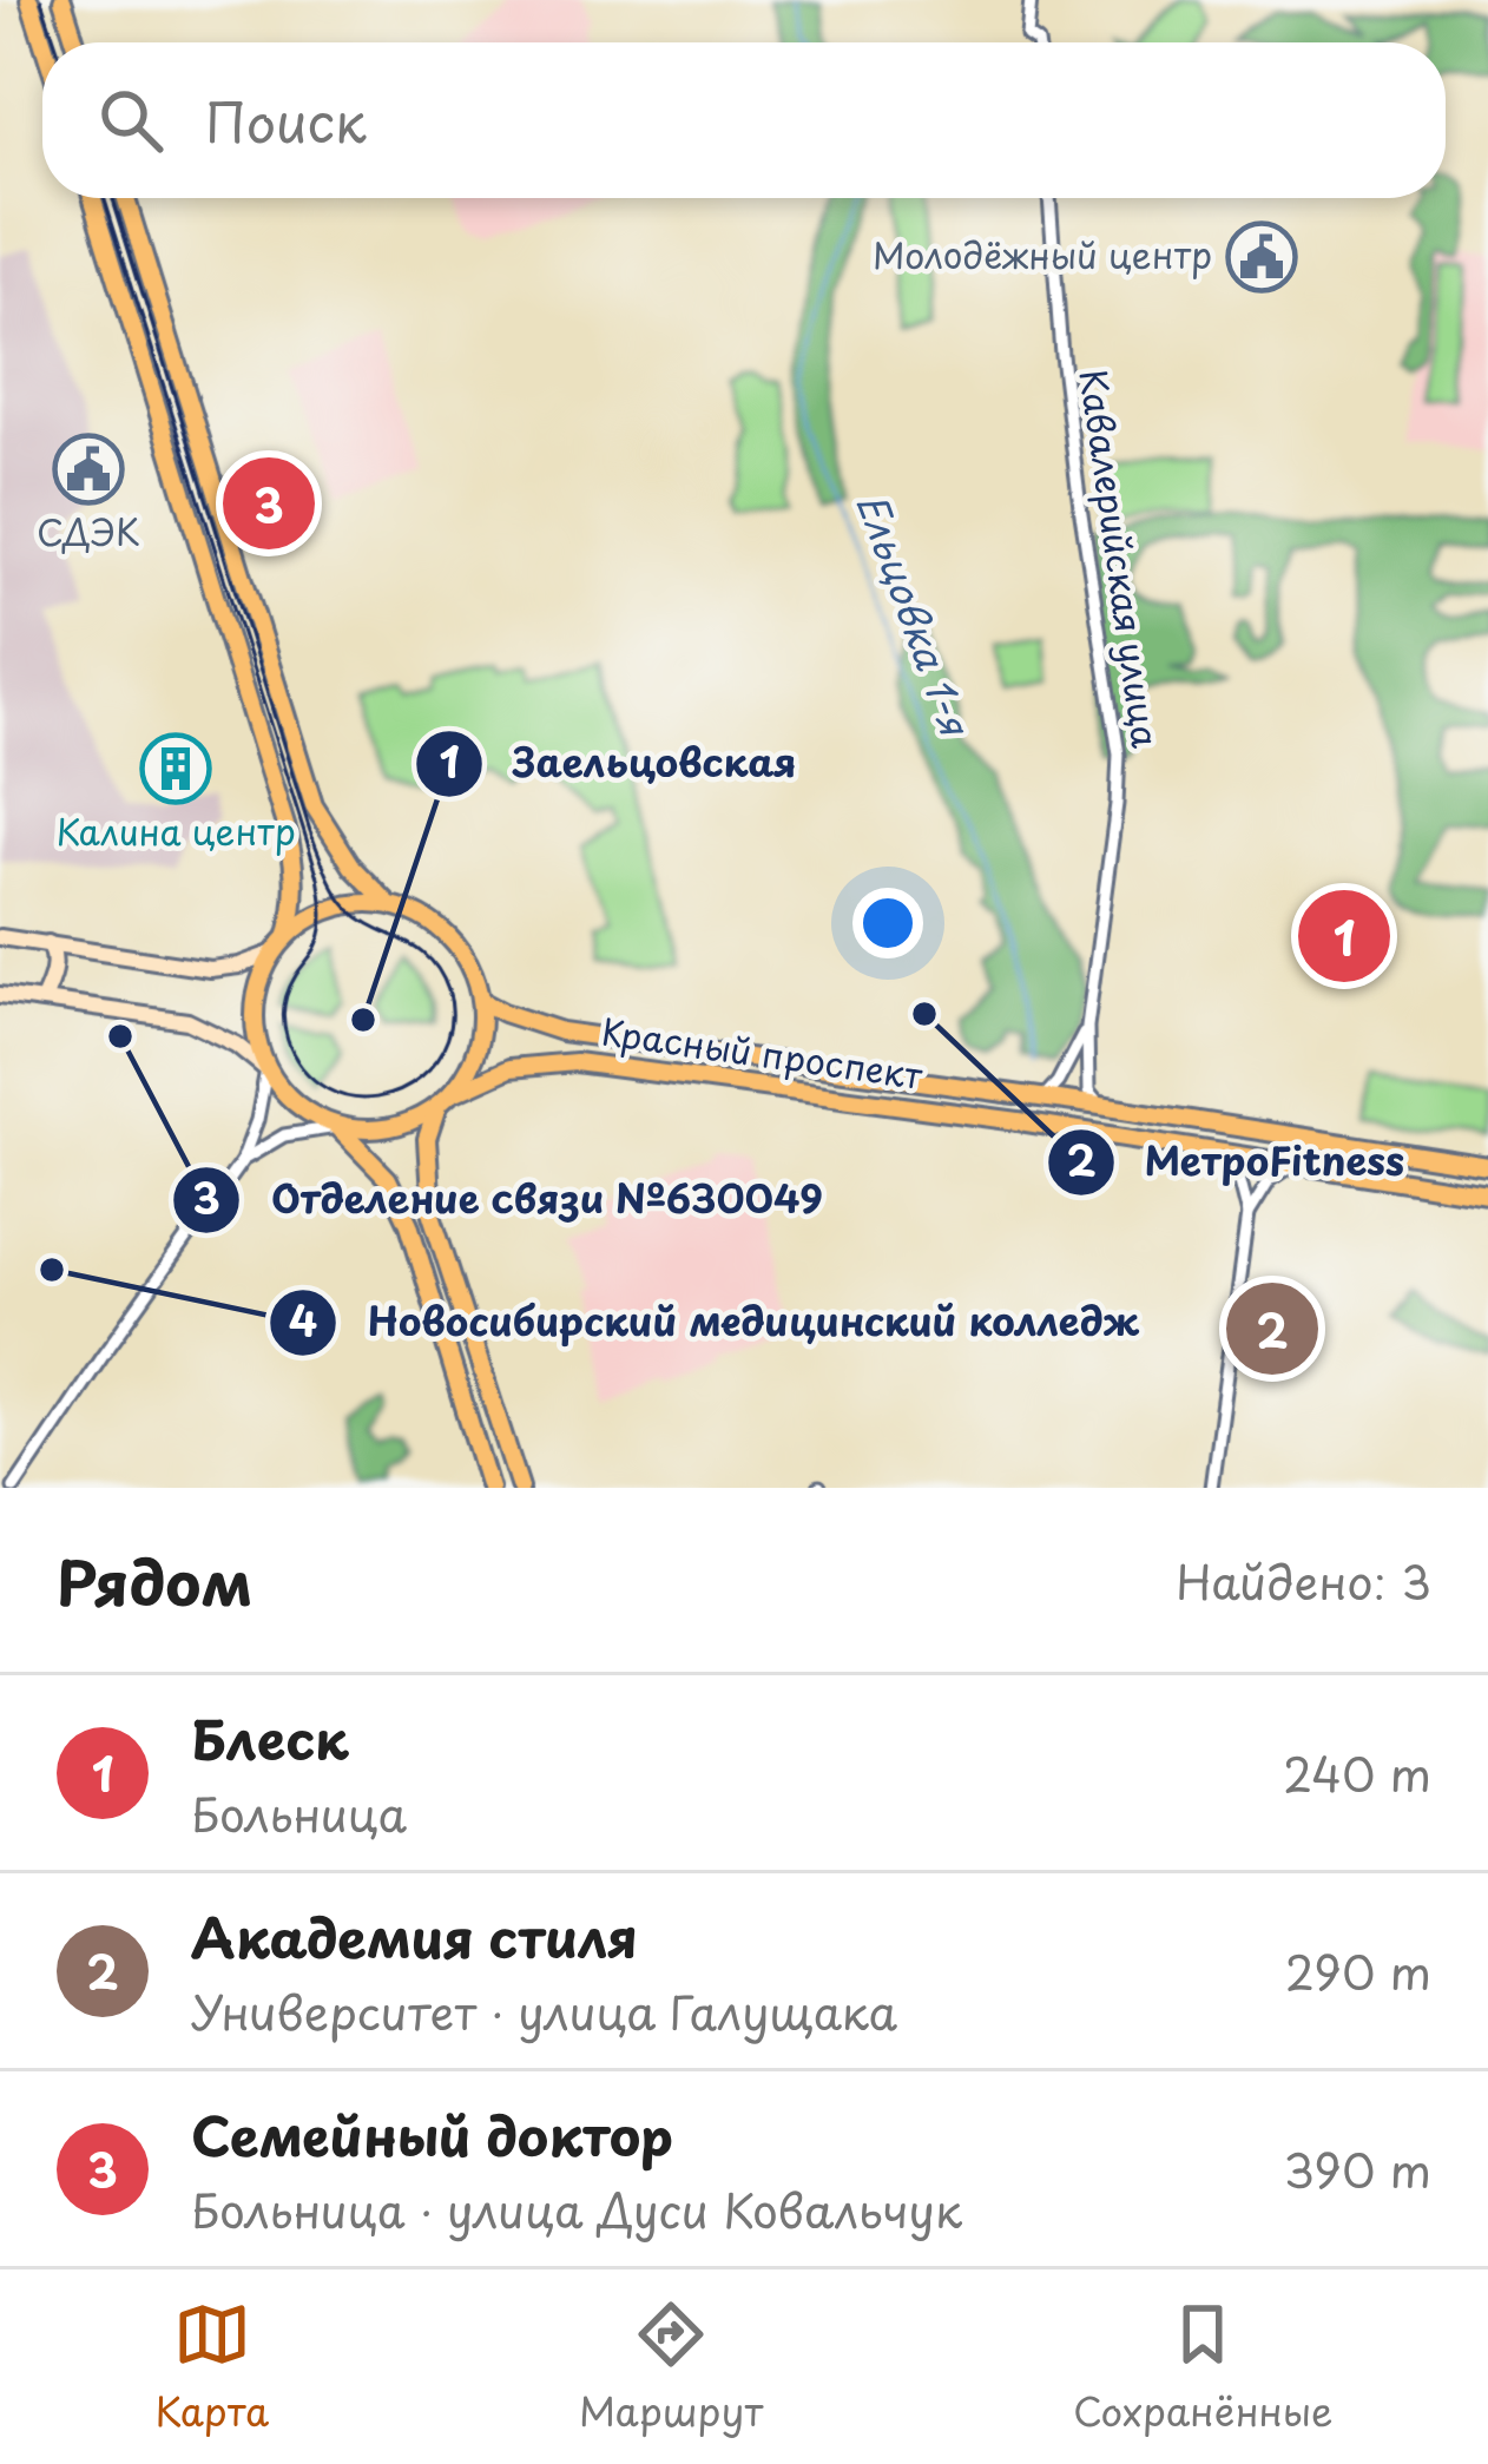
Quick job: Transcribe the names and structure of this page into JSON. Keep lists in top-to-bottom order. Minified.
{"streets":{"main road":["Красный проспект"],"street":["Кавалерийская улица"]},"water":["Ельцовка 1-я"],"places":{"public building":["Молодёжный центр","СДЭК"],"building":["Калина центр"],"other":["МетроFitness","Заельцовская","Отделение связи №630049","Новосибирский медицинский колледж"]},"page":{"search":"Поиск","pins":["3","1","2"],"heading":["Рядом","Найдено: 3"],"list":[{"mark":"1","name":"Блеск","note":"Больница","value":"240 m"},{"mark":"2","name":"Академия стиля","note":"Университет · улица Галущака","value":"290 m"},{"mark":"3","name":"Семейный доктор","note":"Больница · улица Дуси Ковальчук","value":"390 m"}],"nav":["Карта","Маршрут","Сохранённые"]}}
